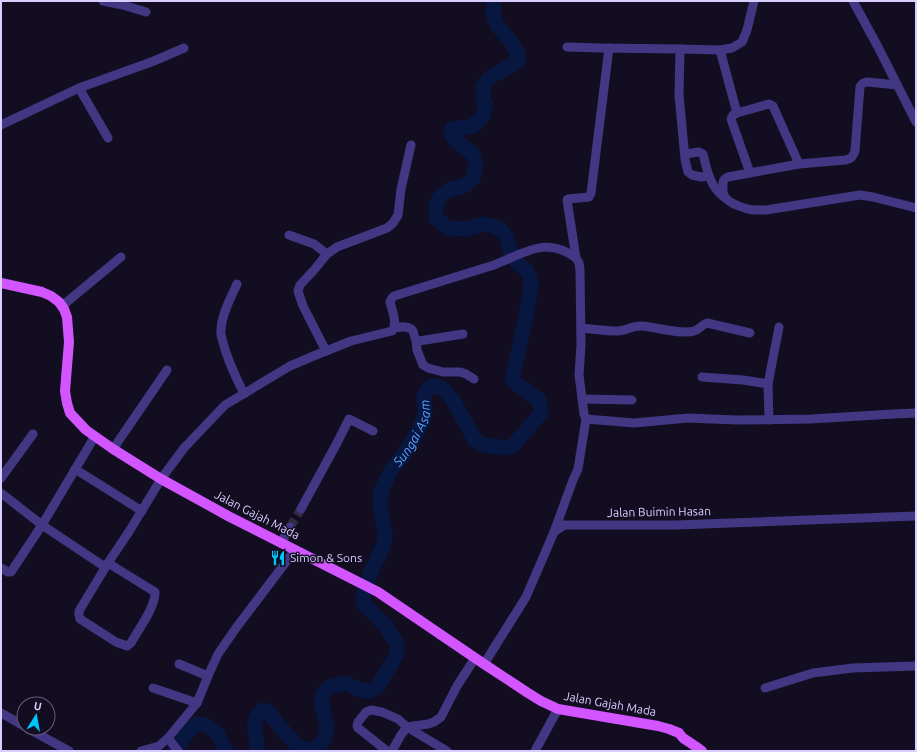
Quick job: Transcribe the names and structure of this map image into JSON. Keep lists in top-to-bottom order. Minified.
{"streets":{"main road":["Jalan Gajah Mada"],"street":["Jalan Buimin Hasan"]},"water":["Sungai Asam"],"places":{"restaurant":["Simon & Sons"]},"north":"top"}
